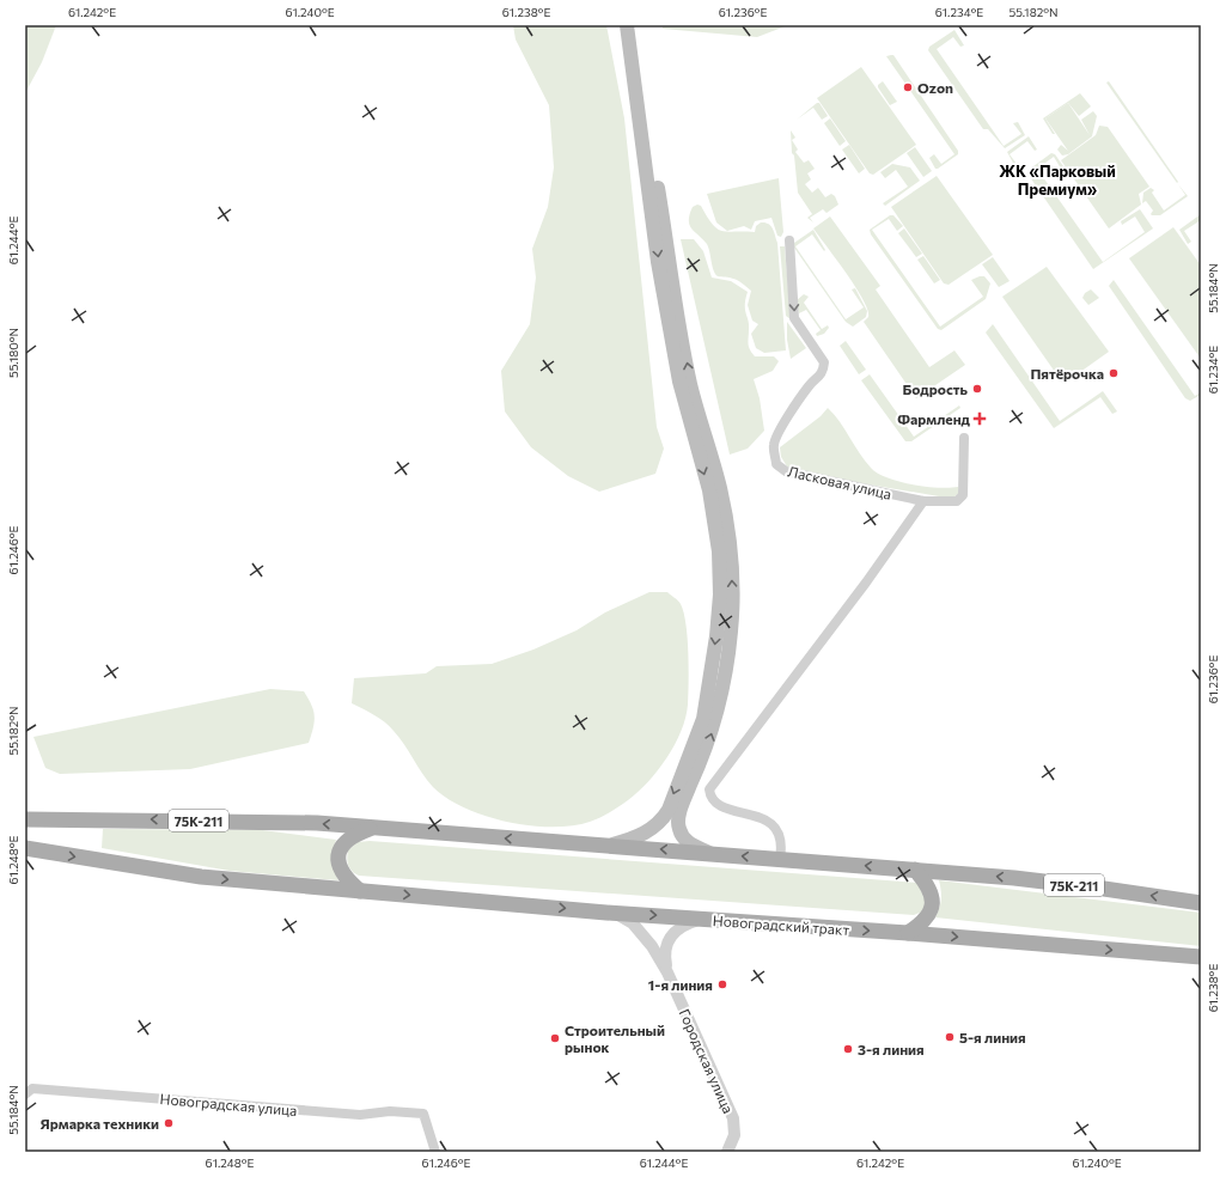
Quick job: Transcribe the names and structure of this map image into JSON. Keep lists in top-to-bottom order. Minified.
{"streets":{"main road":["75К-211","Новоградский тракт"],"street":["Ласковая улица","Городская улица","Новоградская улица"]},"districts":["ЖК «Парковый Премиум»"],"places":{"other":["Ozon","Пятёрочка","Бодрость","1-я линия","5-я линия","Строительный рынок","3-я линия","Ярмарка техники"],"health":["Фармленд"]},"coordinates":["61.242°E","61.240°E","61.238°E","61.236°E","61.234°E","55.182°N","61.244°E","55.184°N","55.180°N","61.246°E","61.248°E"]}
